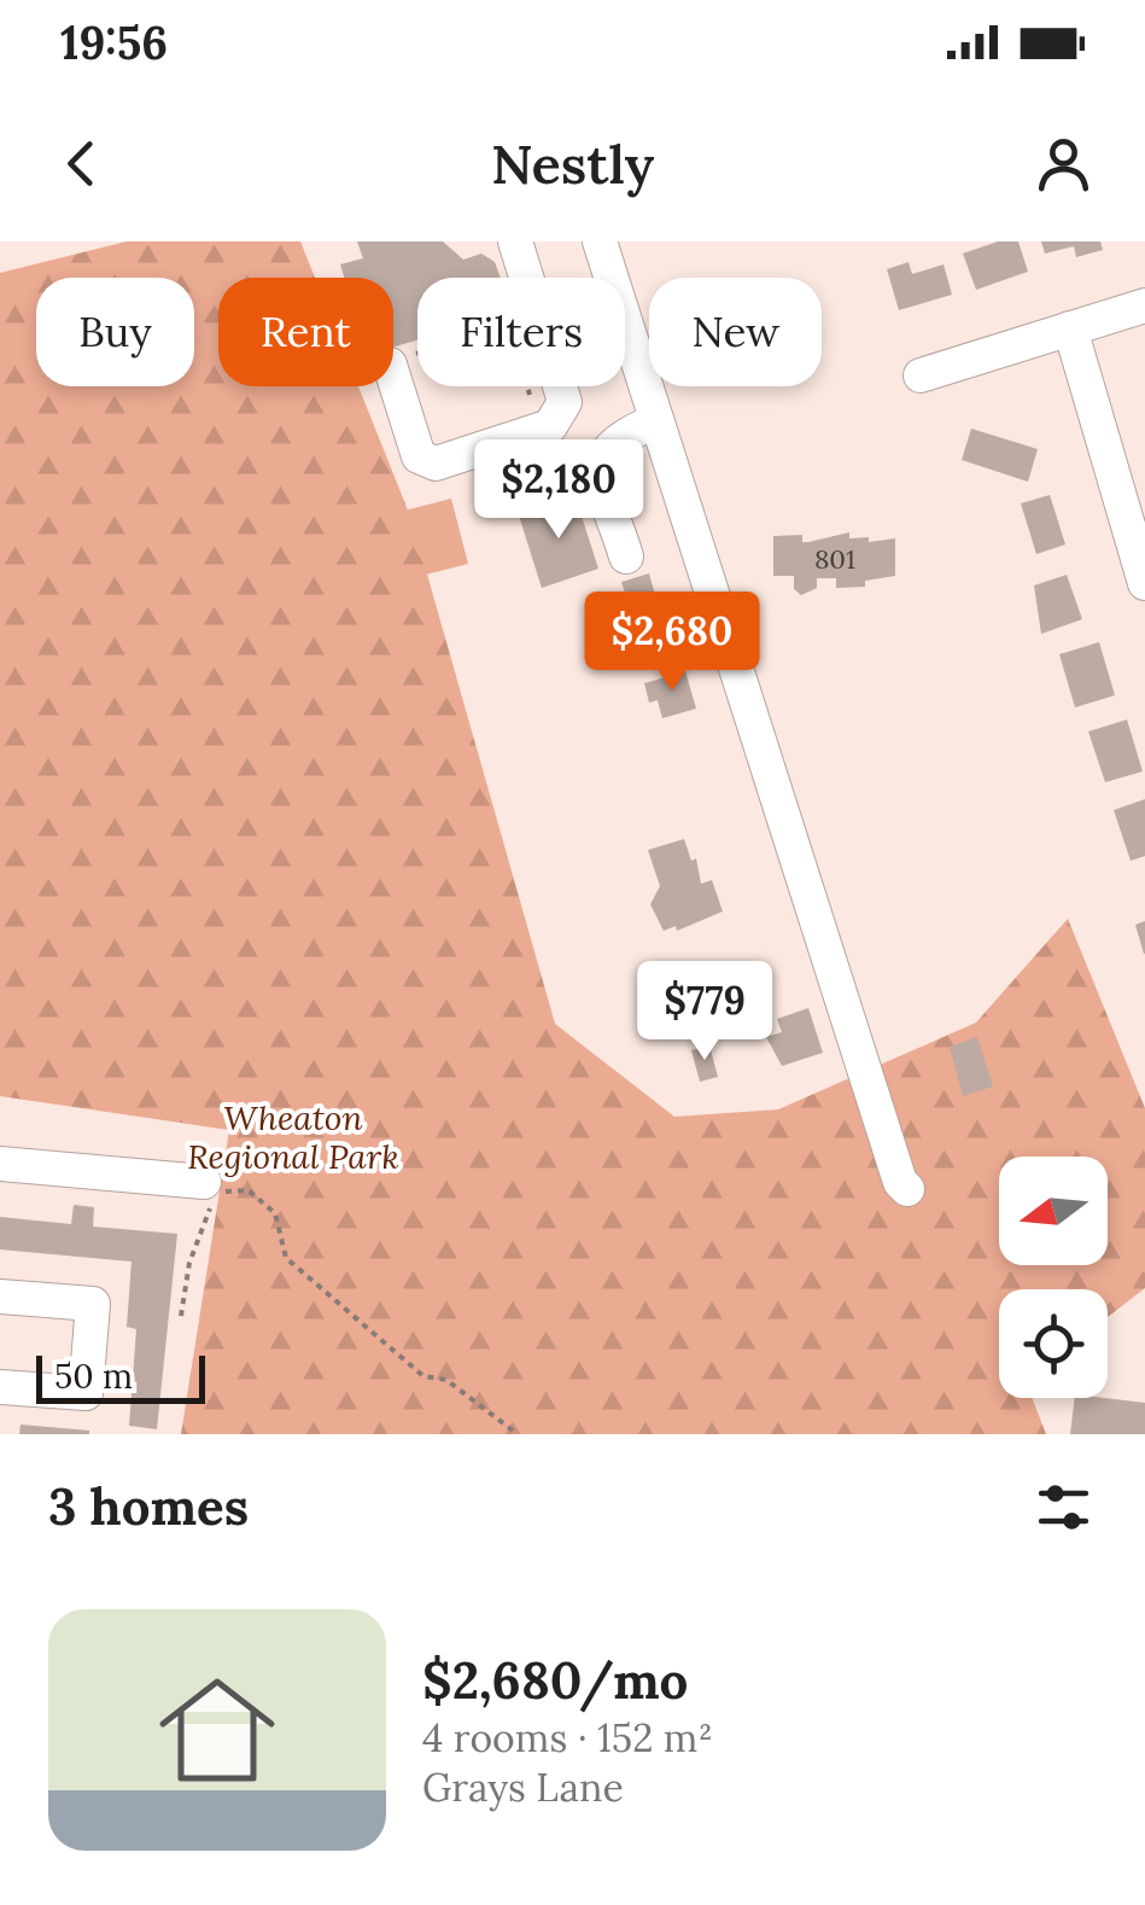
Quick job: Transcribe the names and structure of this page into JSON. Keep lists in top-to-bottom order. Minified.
{"parks":["Wheaton Regional Park"],"house_numbers":["801"],"scale_bar":"50 m","north":"left","page":{"status":"19:56","header":"Nestly","chip":["Buy","Rent","Filters","New"],"price":["$2,180","$2,680","$779"],"scale":"50 m","heading":"3 homes","list":[{"name":"$2,680/mo","note":"4 rooms · 152 m² · Grays Lane"}]}}
